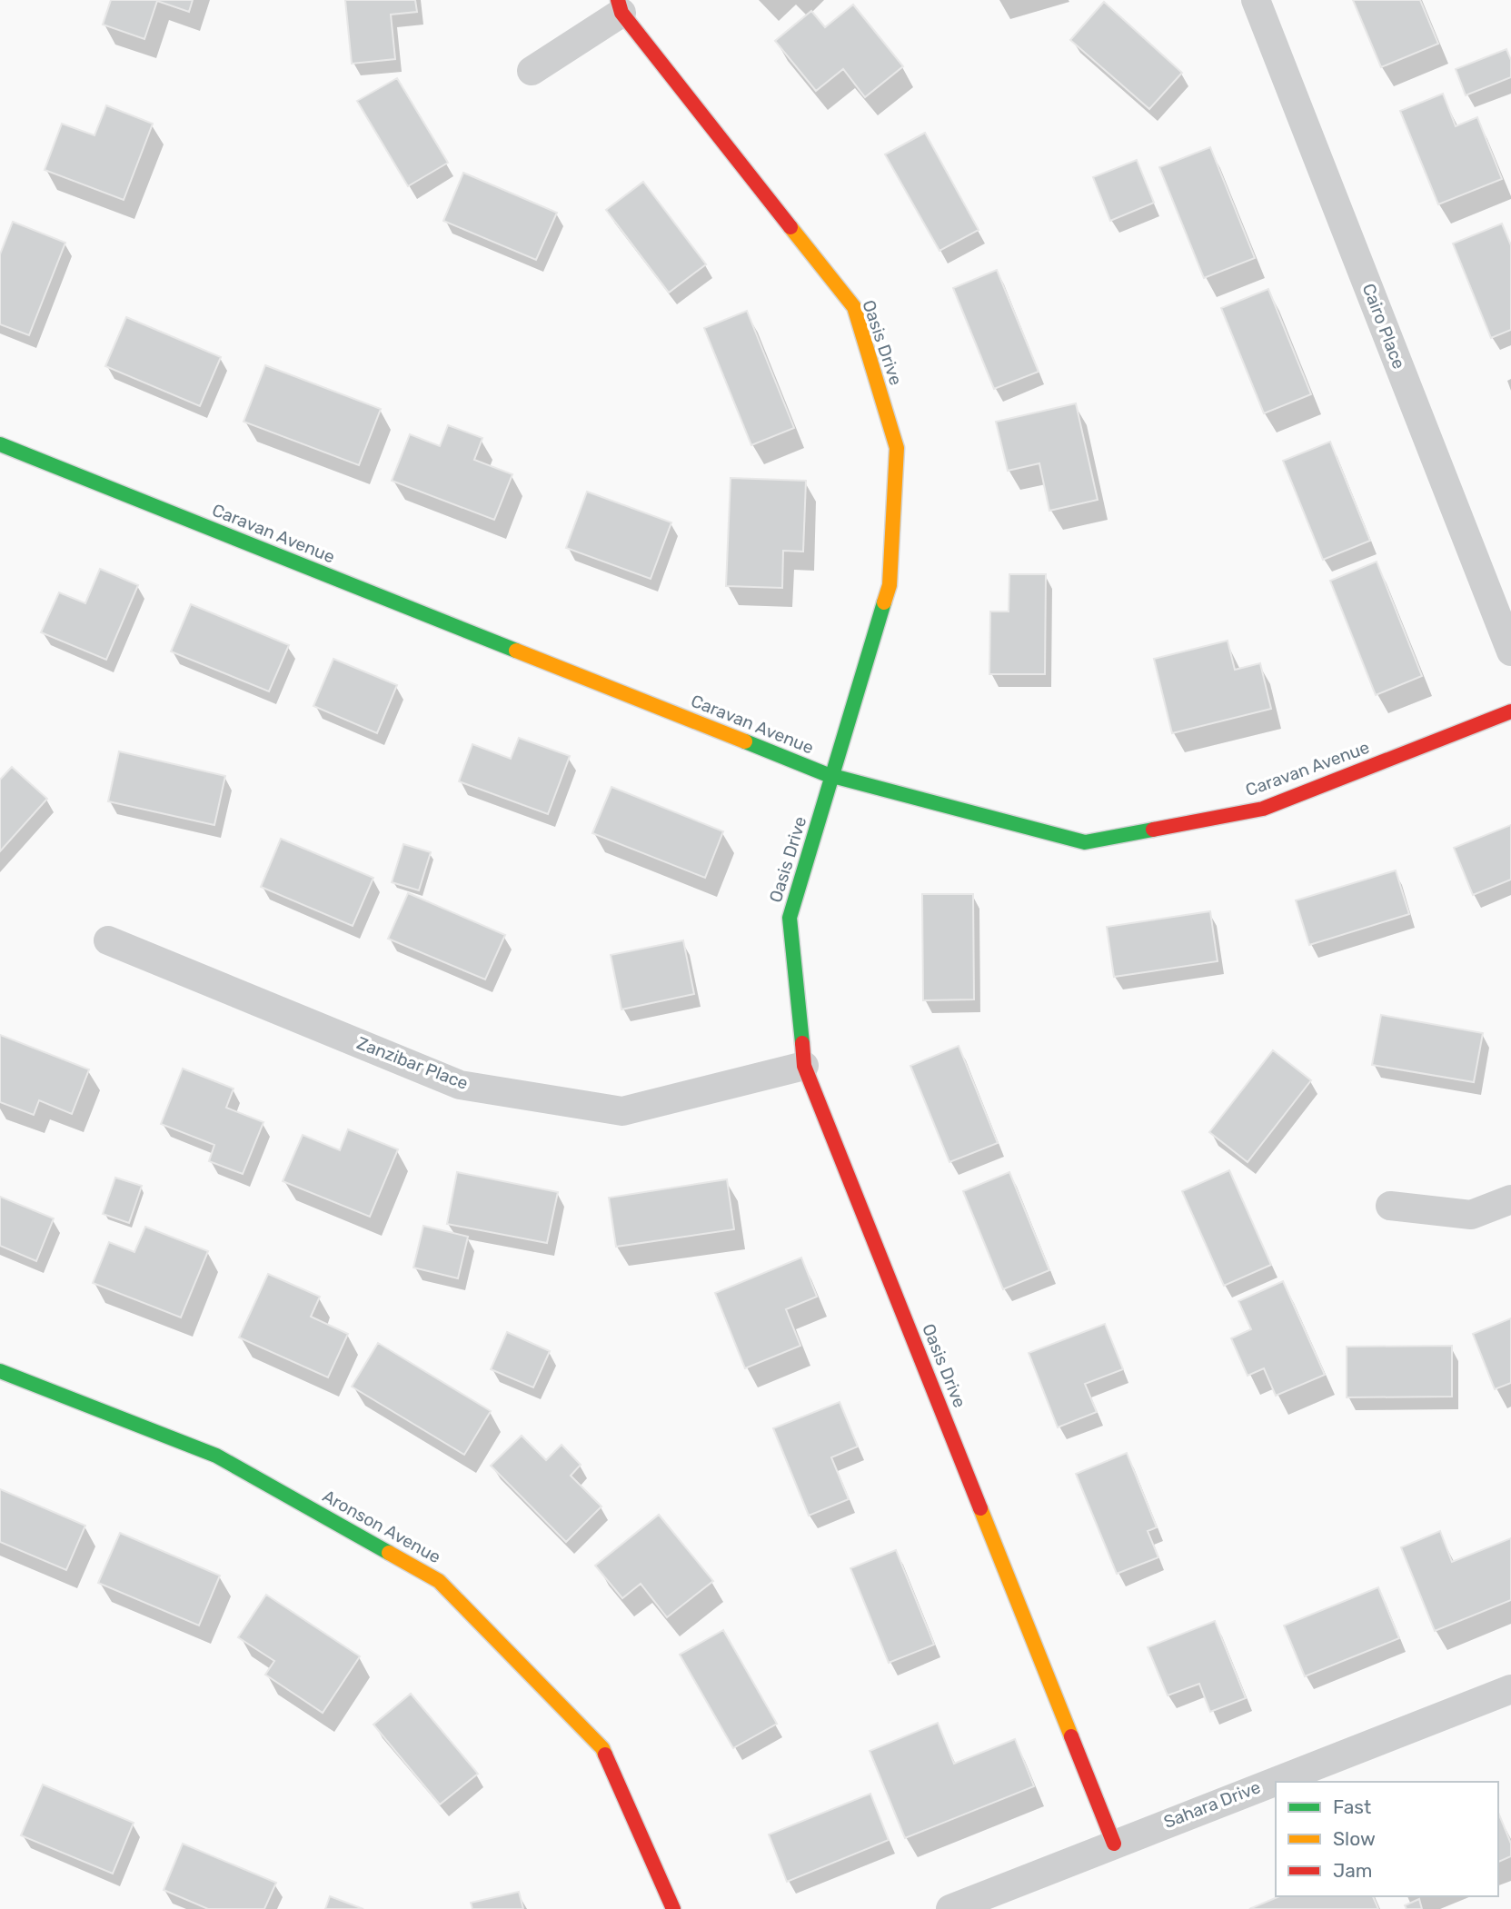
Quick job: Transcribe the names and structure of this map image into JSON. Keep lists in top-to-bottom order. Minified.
{"streets":{"street":["Cairo Place","Oasis Drive","Caravan Avenue","Zanzibar Place","Aronson Avenue","Sahara Drive"]},"crossings":[["Oasis Drive","Caravan Avenue"],["Oasis Drive","Zanzibar Place"],["Oasis Drive","Sahara Drive"]],"legend":["Fast","Slow","Jam"]}
